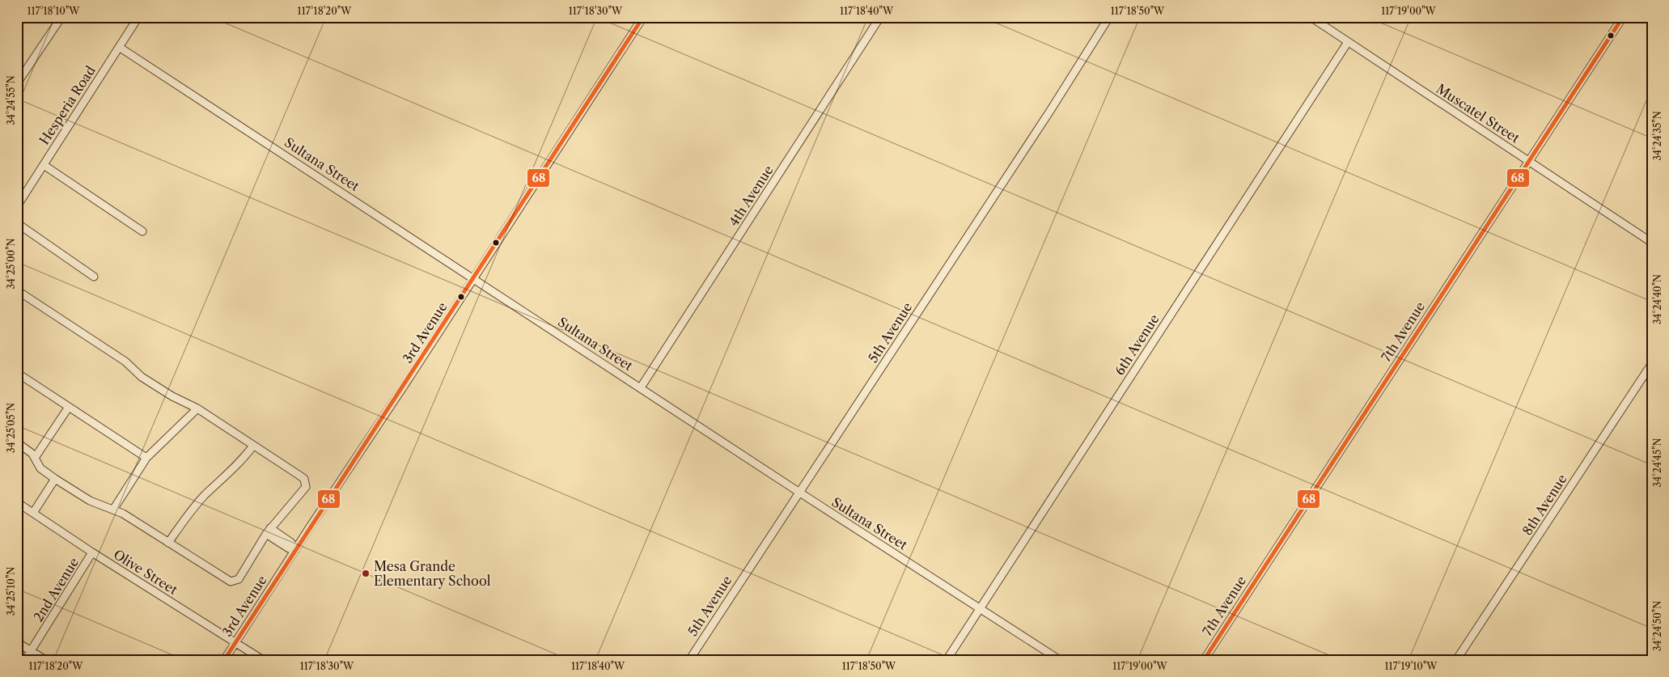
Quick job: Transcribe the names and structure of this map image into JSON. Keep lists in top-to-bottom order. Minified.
{"streets":{"street":["Hesperia Road","Muscatel Street","Sultana Street","4th Avenue","7th Avenue","3rd Avenue","5th Avenue","6th Avenue","8th Avenue","Olive Street","2nd Avenue"]},"crossings":[["Hesperia Road","Sultana Street"],["Muscatel Street","7th Avenue"],["Muscatel Street","6th Avenue"],["Sultana Street","4th Avenue"],["Sultana Street","3rd Avenue"],["Sultana Street","5th Avenue"],["Sultana Street","6th Avenue"],["3rd Avenue","Olive Street"],["Olive Street","2nd Avenue"]],"places":["Mesa Grande Elementary School"],"lines":["transit line 68"],"coordinates":["117°18'10\"W","117°18'20\"W","117°18'30\"W","117°18'40\"W","117°18'50\"W","117°19'00\"W","34°24'55\"N","34°24'35\"N","34°25'00\"N","34°24'40\"N","34°25'05\"N","34°24'45\"N","34°25'10\"N","34°24'50\"N","117°19'10\"W"]}
